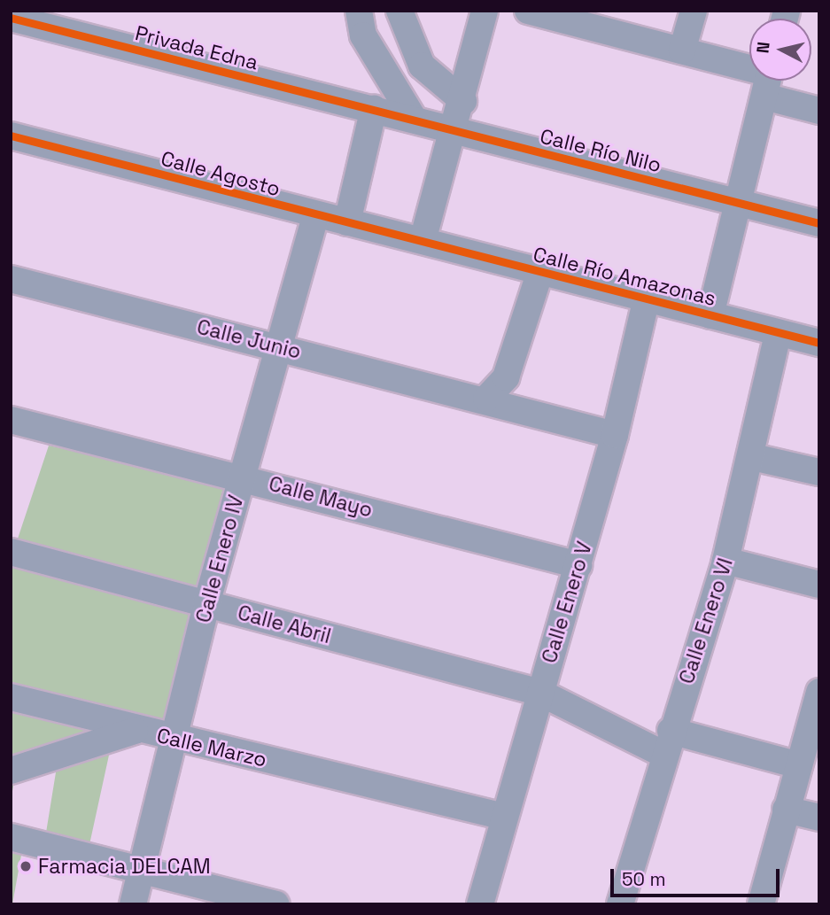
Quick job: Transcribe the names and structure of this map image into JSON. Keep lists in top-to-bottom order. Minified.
{"streets":{"street":["Privada Edna","Calle Río Nilo","Calle Agosto","Calle Río Amazonas","Calle Junio","Calle Mayo","Calle Enero IV","Calle Enero V","Calle Enero VI","Calle Abril","Calle Marzo"]},"crossings":[["Privada Edna","Calle Río Nilo"],["Calle Agosto","Calle Río Amazonas"],["Calle Agosto","Calle Enero IV"],["Calle Río Amazonas","Calle Enero V"],["Calle Río Amazonas","Calle Enero VI"],["Calle Junio","Calle Enero IV"],["Calle Junio","Calle Enero V"],["Calle Mayo","Calle Enero IV"],["Calle Mayo","Calle Enero V"],["Calle Enero IV","Calle Abril"],["Calle Enero IV","Calle Marzo"],["Calle Enero V","Calle Abril"],["Calle Enero V","Calle Marzo"],["Calle Enero VI","Calle Abril"]],"places":["Farmacia DELCAM"],"scale_bar":"50 m","north":"left"}
